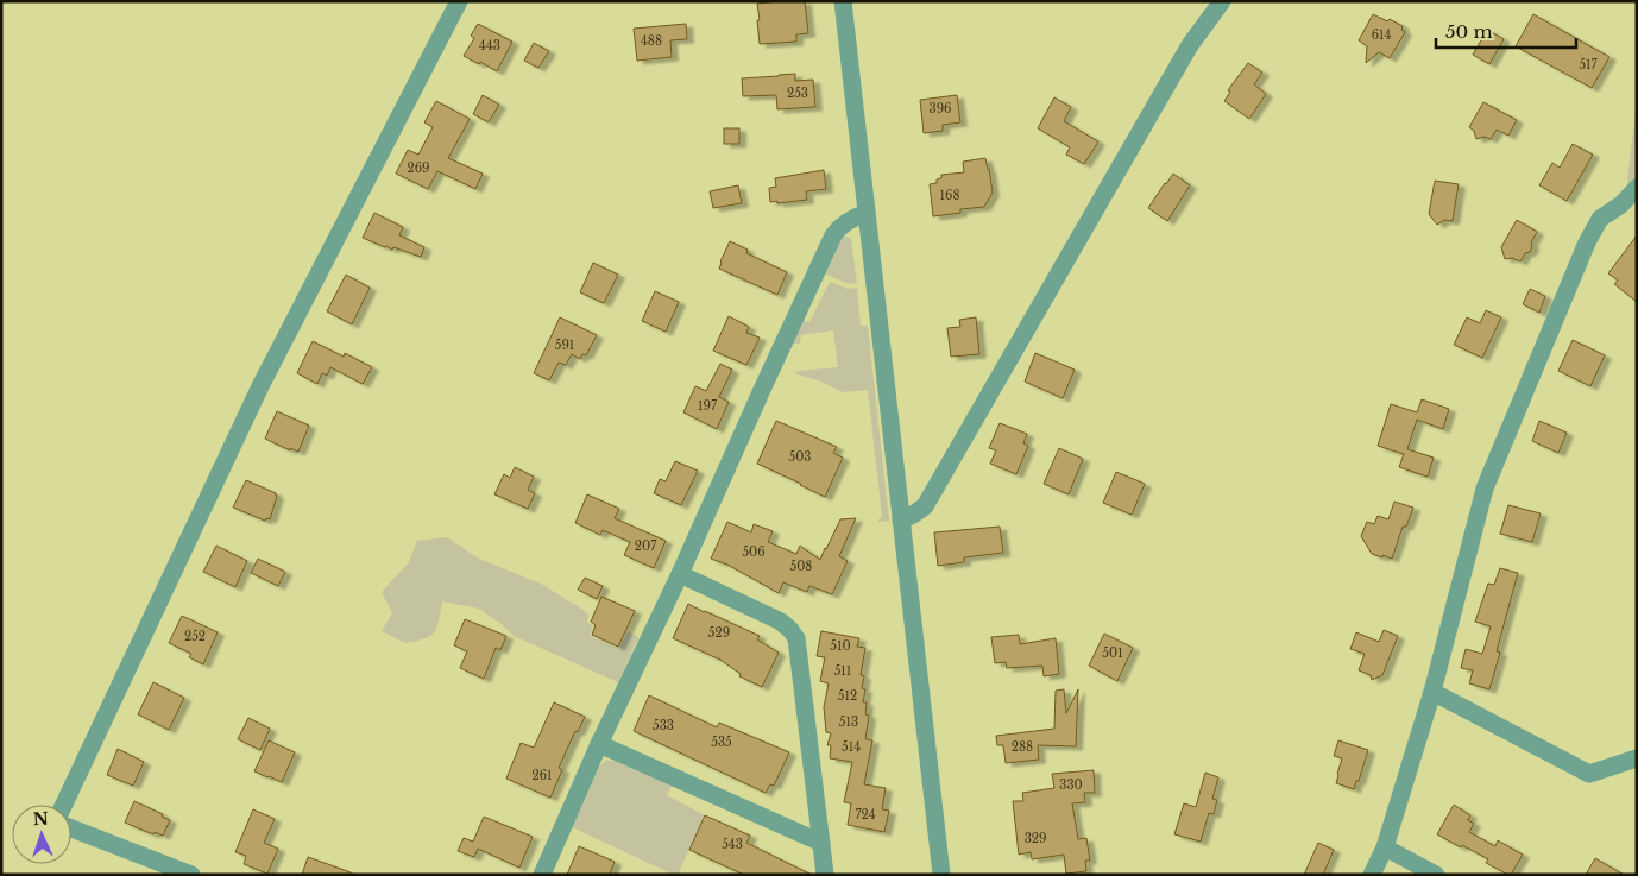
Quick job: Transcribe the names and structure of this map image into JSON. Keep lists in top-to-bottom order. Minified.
{"house_numbers":["614","488","443","517","253","396","269","168","591","197","503","207","506","508","529","252","510","501","511","512","513","533","535","514","288","261","330","724","329","543"],"scale_bar":"50 m","north":"top"}
